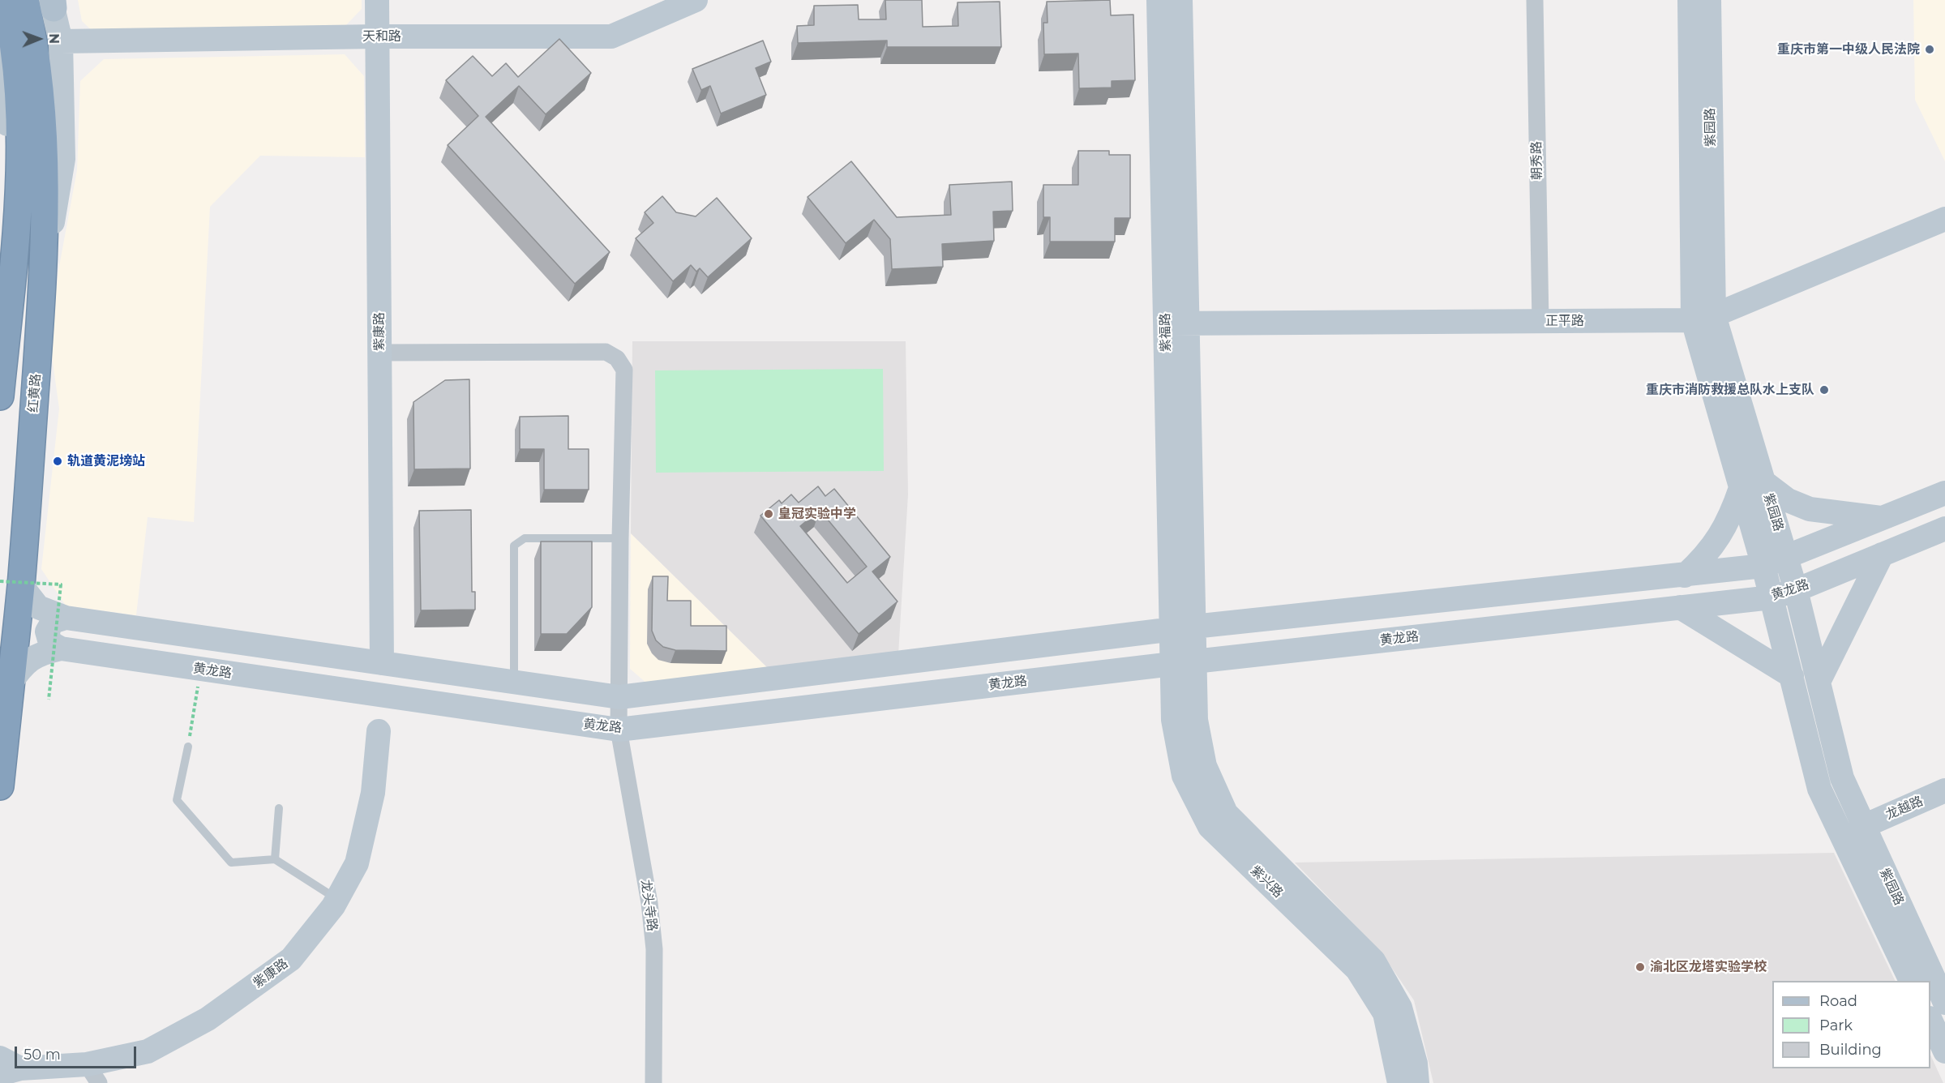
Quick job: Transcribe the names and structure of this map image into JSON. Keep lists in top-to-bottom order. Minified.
{"streets":{"highway":["红黄路"],"main road":["天和路","紫园路","正平路","紫康路","紫福路","黄龙路","龙越路","紫兴路"],"street":["朝秀路","龙头寺路"]},"crossings":[["天和路","紫康路"],["紫园路","正平路"],["紫园路","黄龙路"],["紫园路","龙越路"],["朝秀路","正平路"],["正平路","紫福路"],["紫康路","龙头寺路"],["紫福路","黄龙路"],["紫福路","紫兴路"],["黄龙路","紫兴路"],["黄龙路","龙头寺路"]],"places":["重庆市第一中级人民法院","重庆市消防救援总队水上支队","轨道黄泥塝站","皇冠实验中学","渝北区龙塔实验学校"],"legend":["Road","Park","Building"],"scale_bar":"50 m","north":"right"}
